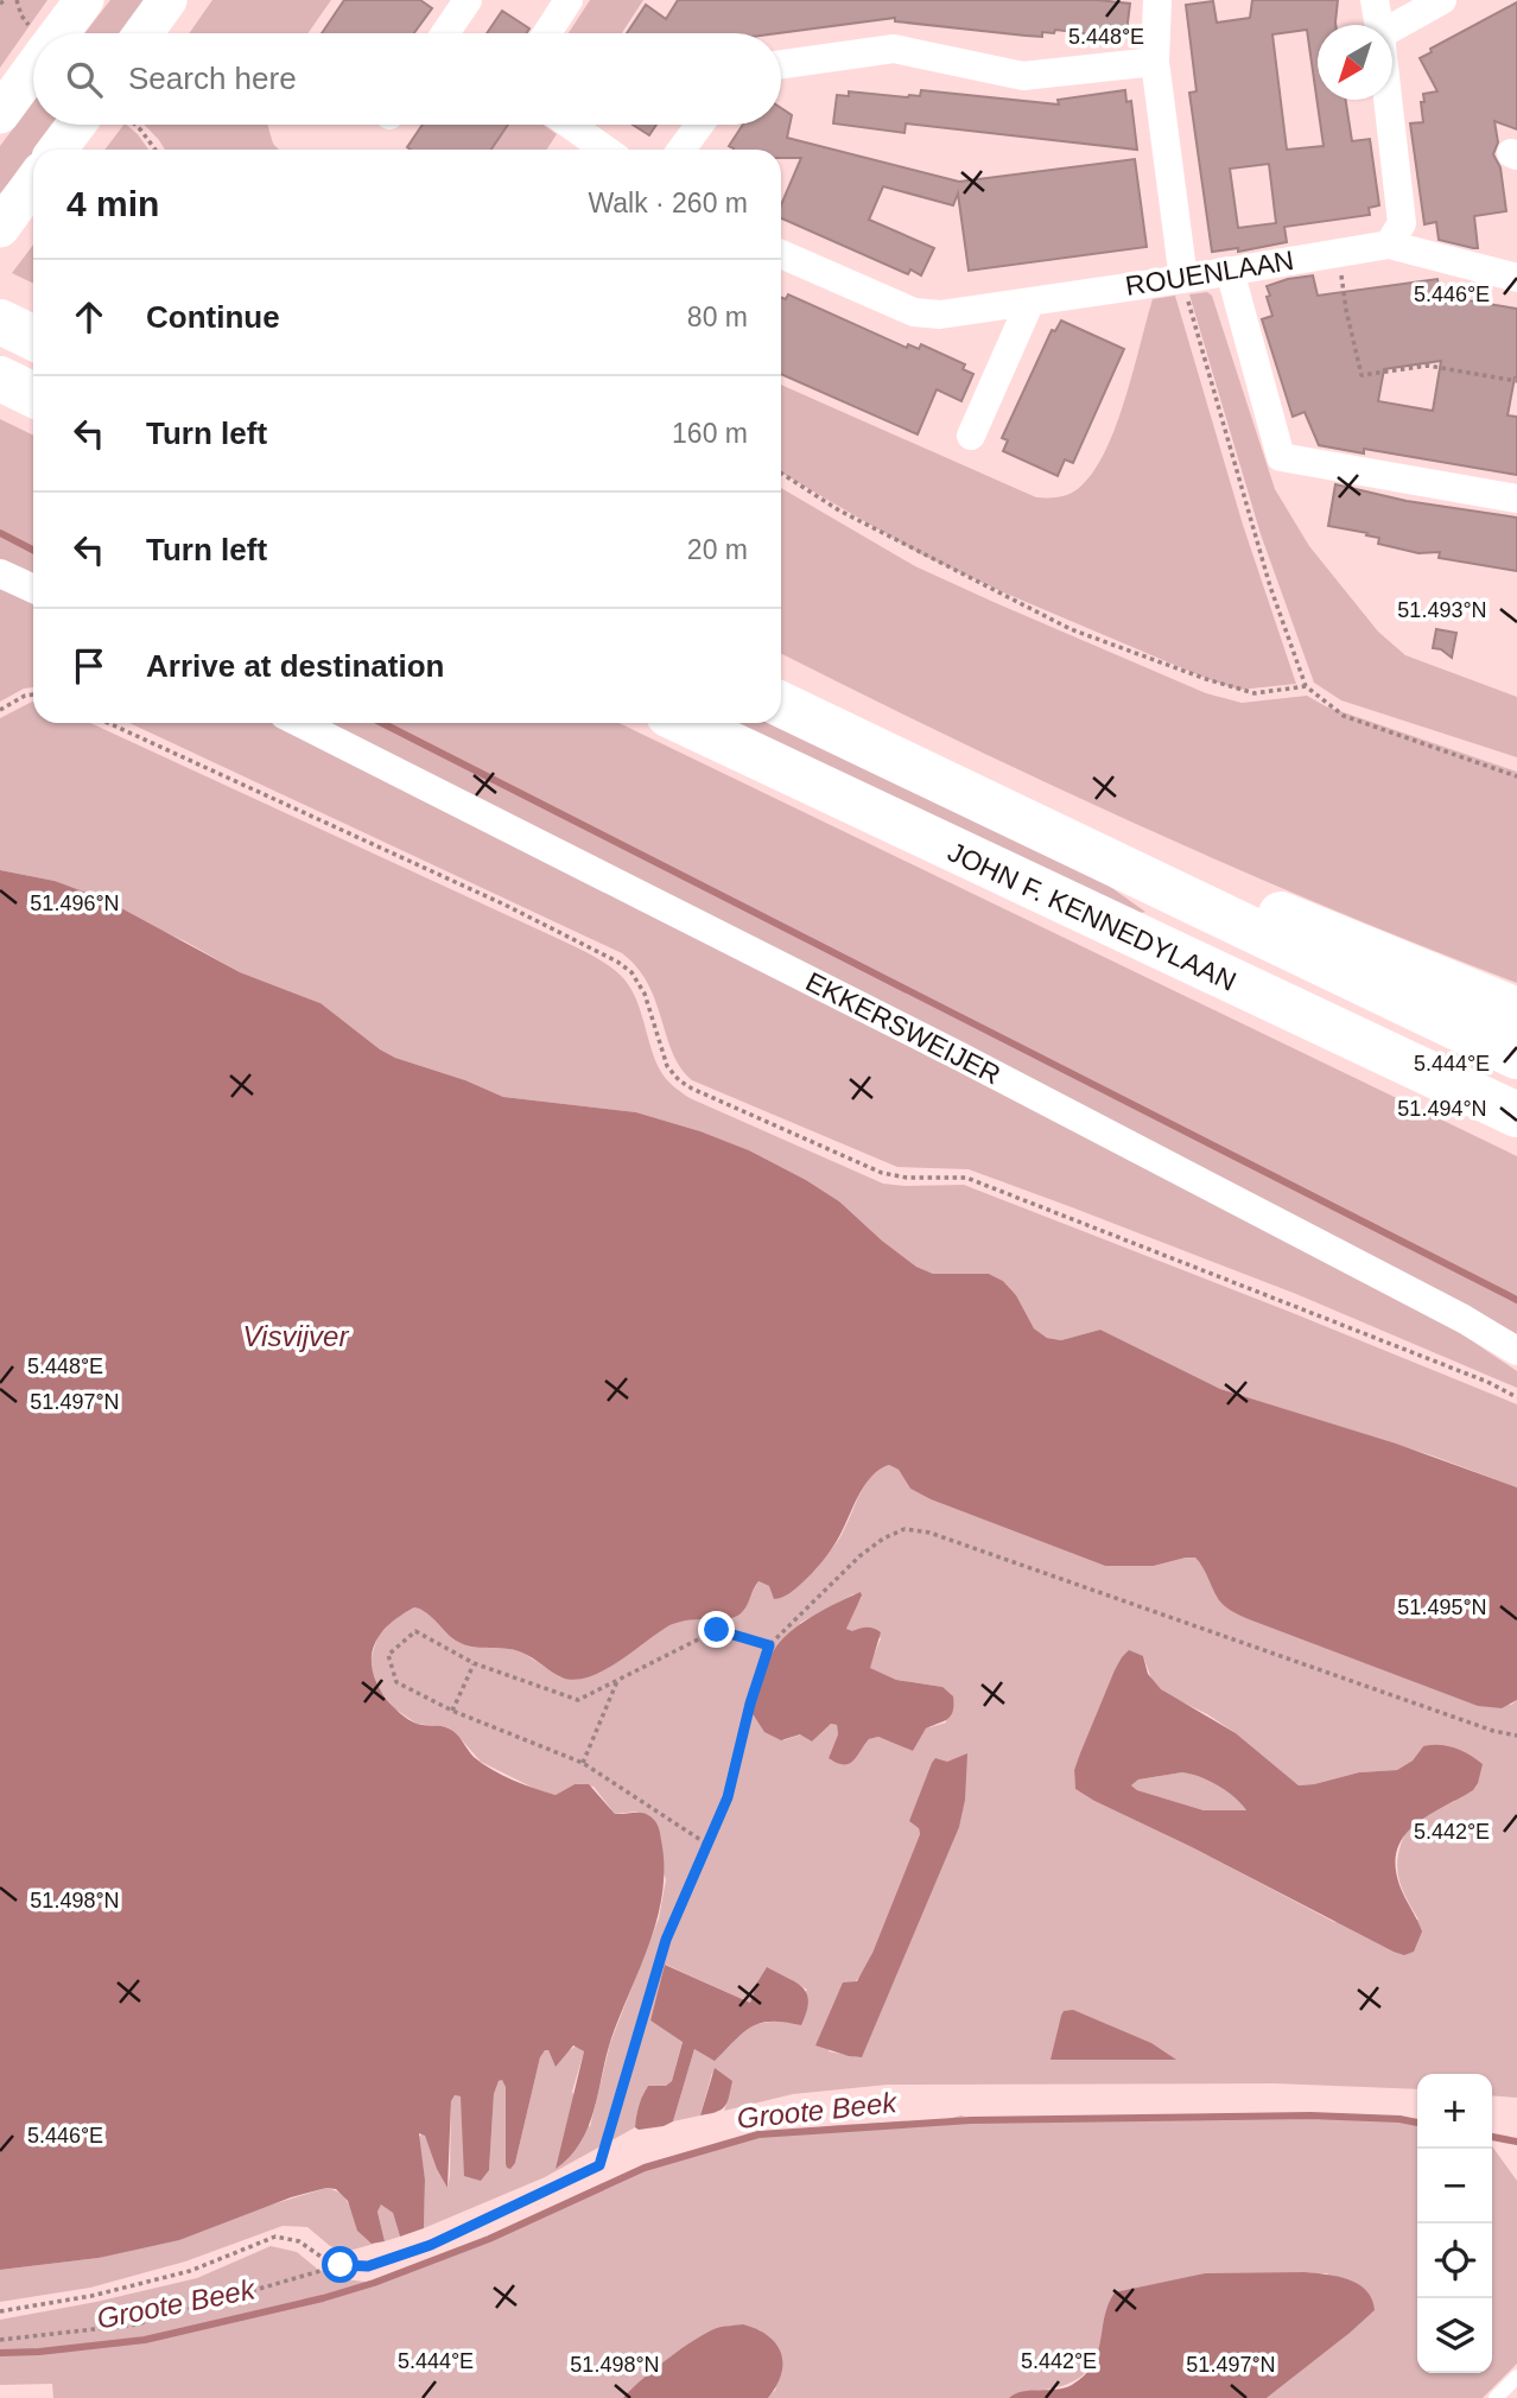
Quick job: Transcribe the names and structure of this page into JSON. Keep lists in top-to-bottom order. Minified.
{"streets":{"highway":["JOHN F. KENNEDYLAAN"],"street":["ROUENLAAN","EKKERSWEIJER"]},"water":["Visvijver","Groote Beek"],"north":"bottom left","page":{"search":"Search here","heading":["4 min","Walk · 260 m"],"list":[["Continue","80 m"],["Turn left","160 m"],["Turn left","20 m"],"Arrive at destination"],"map_buttons":["+","−"]},"coordinates":["5.448°E","5.446°E","51.493°N","51.496°N","5.444°E","51.494°N","51.497°N","51.495°N","5.442°E","51.498°N"]}
